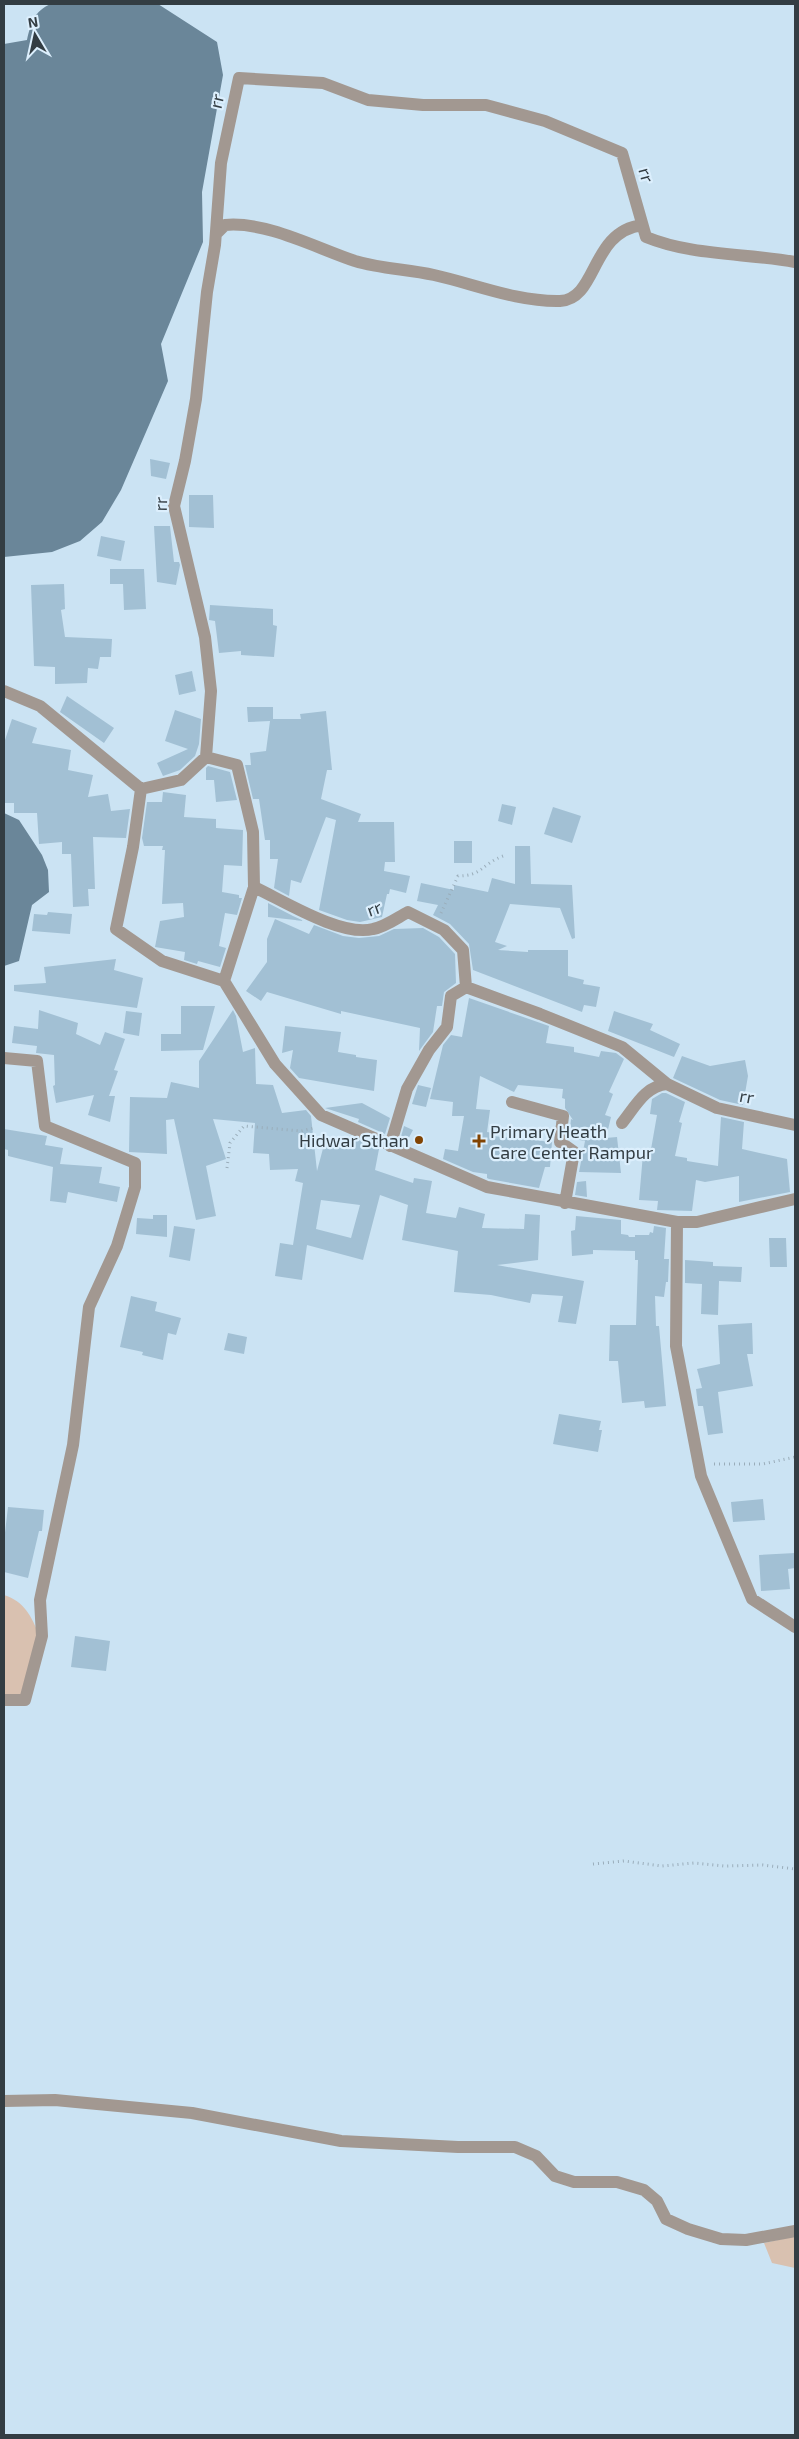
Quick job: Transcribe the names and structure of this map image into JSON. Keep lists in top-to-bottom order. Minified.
{"streets":{"street":["rr"]},"places":{"other":["Hidwar Sthan"],"health":["Primary Heath Care Center Rampur"]},"north":"top"}
